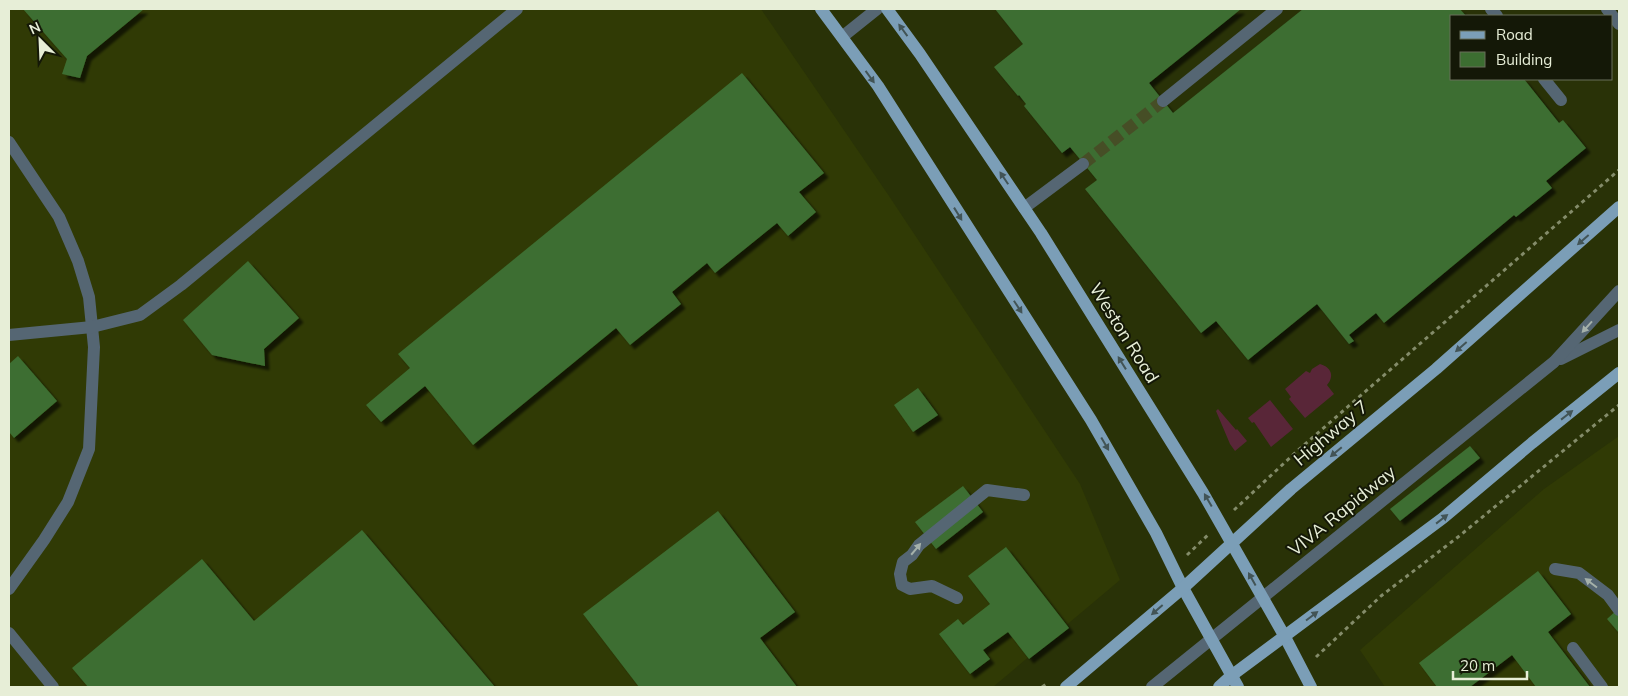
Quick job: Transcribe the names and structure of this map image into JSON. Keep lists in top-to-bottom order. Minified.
{"streets":{"main road":["Weston Road","Highway 7"],"street":["VIVA Rapidway"]},"crossings":[["Weston Road","Highway 7"],["Weston Road","VIVA Rapidway"]],"one_way":["Highway 7"],"legend":["Road","Building"],"scale_bar":"20 m","north":"top left"}
